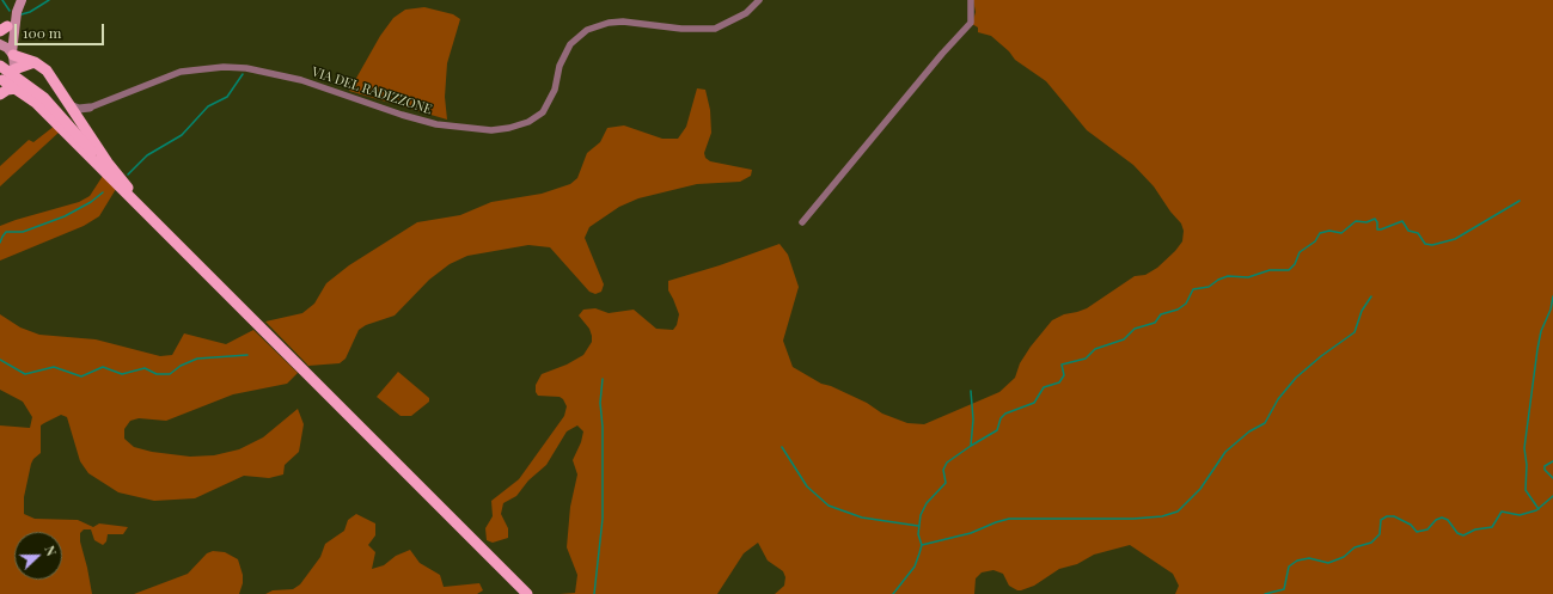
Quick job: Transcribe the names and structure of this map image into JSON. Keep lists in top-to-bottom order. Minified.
{"streets":{"street":["VIA DEL RADIZZONE"]},"scale_bar":"100 m","north":"right"}
